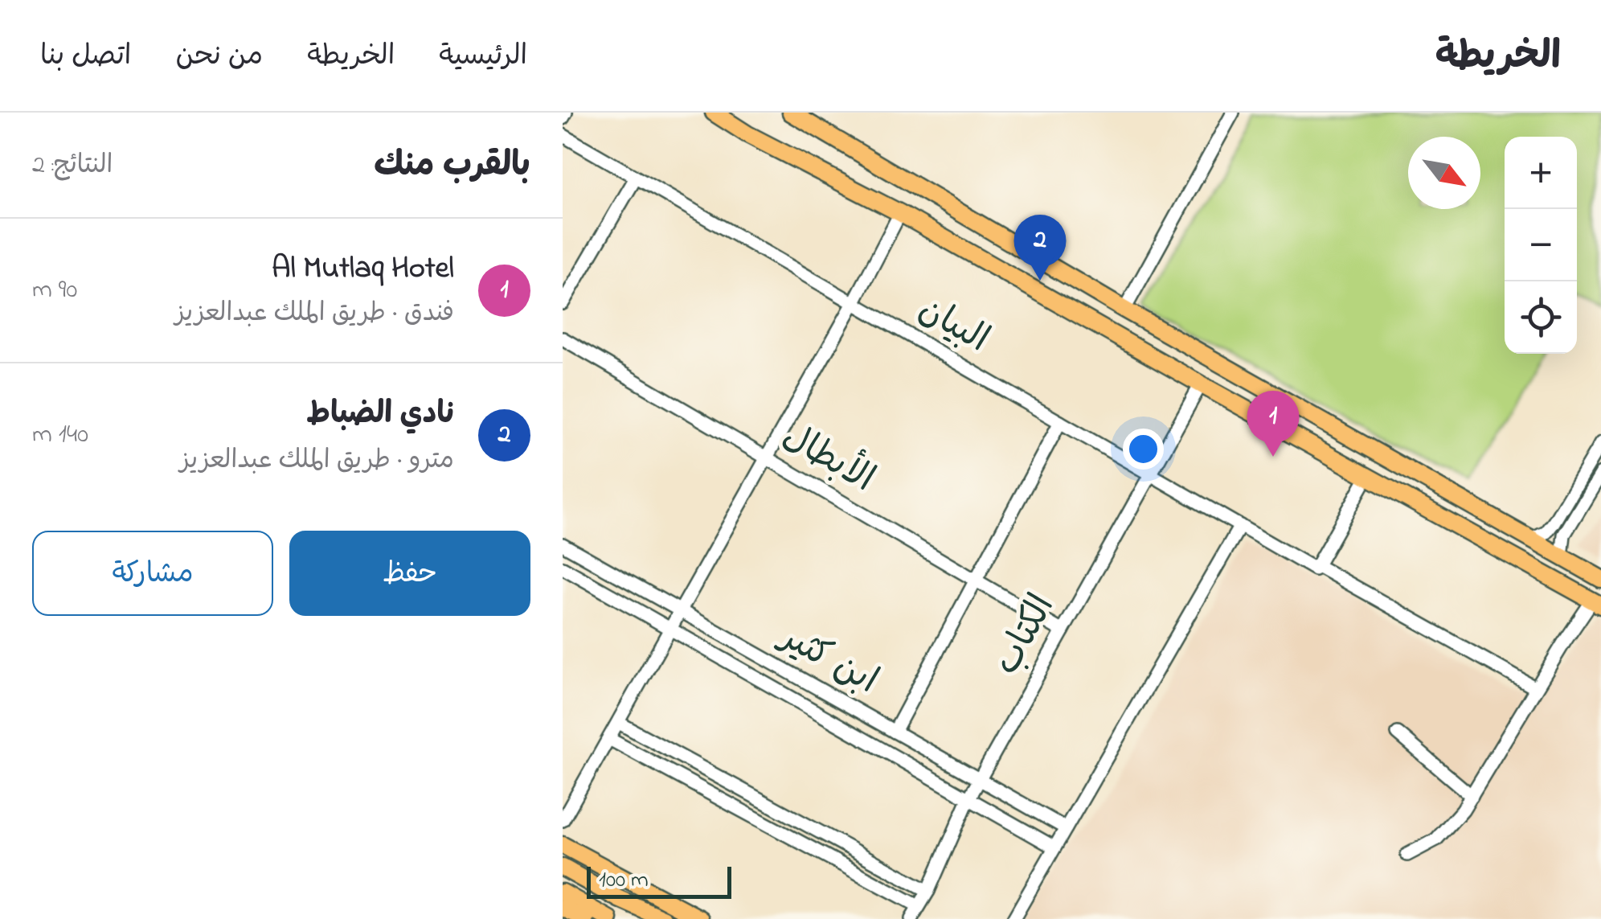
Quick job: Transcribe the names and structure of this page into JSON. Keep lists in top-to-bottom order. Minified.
{"streets":{"street":["البيان","الأبطال","الكتاب","ابن كثير"]},"crossings":[["البيان","الكتاب"],["الأبطال","الكتاب"],["الكتاب","ابن كثير"]],"scale_bar":"100 m","north":"bottom right","page":{"header":"الخريطة","nav":["الرئيسية","الخريطة","من نحن","اتصل بنا"],"heading":["بالقرب منك","النتائج: 2"],"map_buttons":["+","−"],"pins":["2","1"],"list":[{"mark":"1","name":"Al Mutlaq Hotel","note":"فندق · طريق الملك عبدالعزيز","value":"90 m"},{"mark":"2","name":"نادي الضباط","note":"مترو · طريق الملك عبدالعزيز","value":"140 m"}],"buttons":["حفظ","مشاركة"],"scale":"100 m"}}
